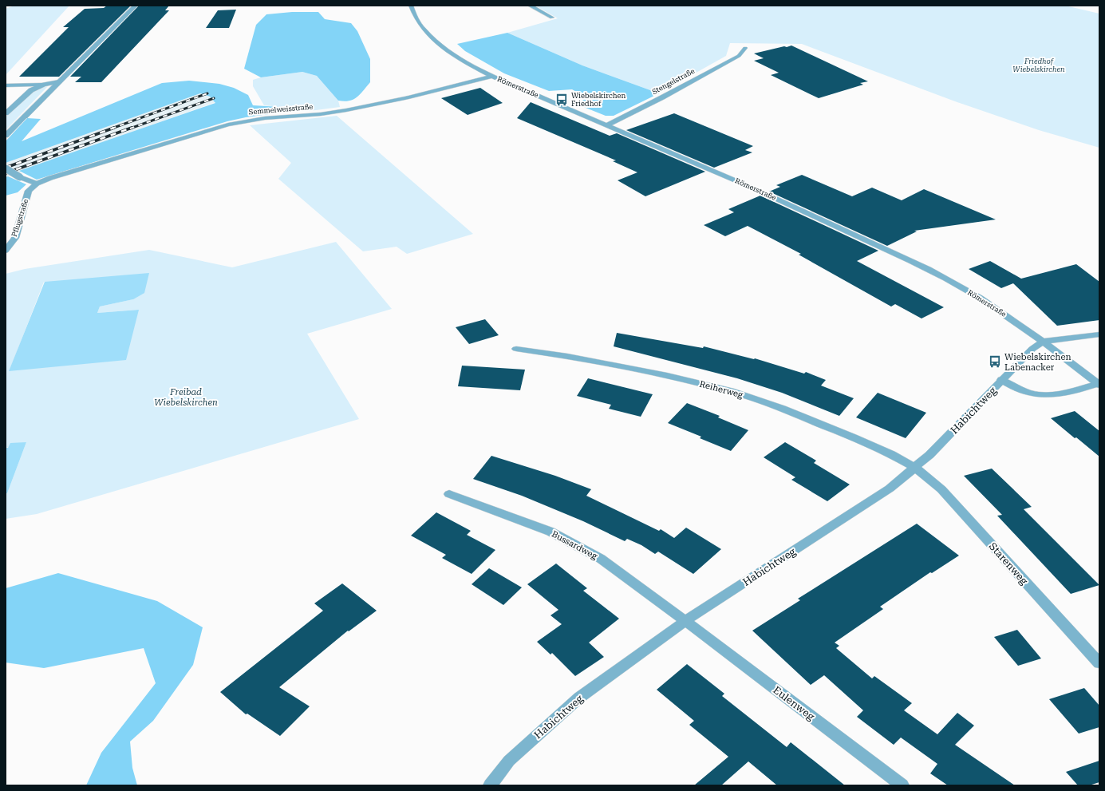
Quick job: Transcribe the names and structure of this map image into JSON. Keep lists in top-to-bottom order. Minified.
{"streets":{"street":["Stengelstraße","Römerstraße","Semmelweisstraße","Pflugstraße","Reiherweg","Habichtweg","Bussardweg","Starenweg","Eulenweg"]},"crossings":[["Stengelstraße","Römerstraße"],["Römerstraße","Semmelweisstraße"],["Römerstraße","Habichtweg"],["Semmelweisstraße","Pflugstraße"],["Reiherweg","Habichtweg"],["Reiherweg","Starenweg"],["Habichtweg","Bussardweg"],["Habichtweg","Starenweg"],["Habichtweg","Eulenweg"],["Bussardweg","Eulenweg"]],"parks":["Friedhof Wiebelskirchen","Freibad Wiebelskirchen"],"places":{"bus stop":["Wiebelskirchen Friedhof","Wiebelskirchen Labenacker"]}}
